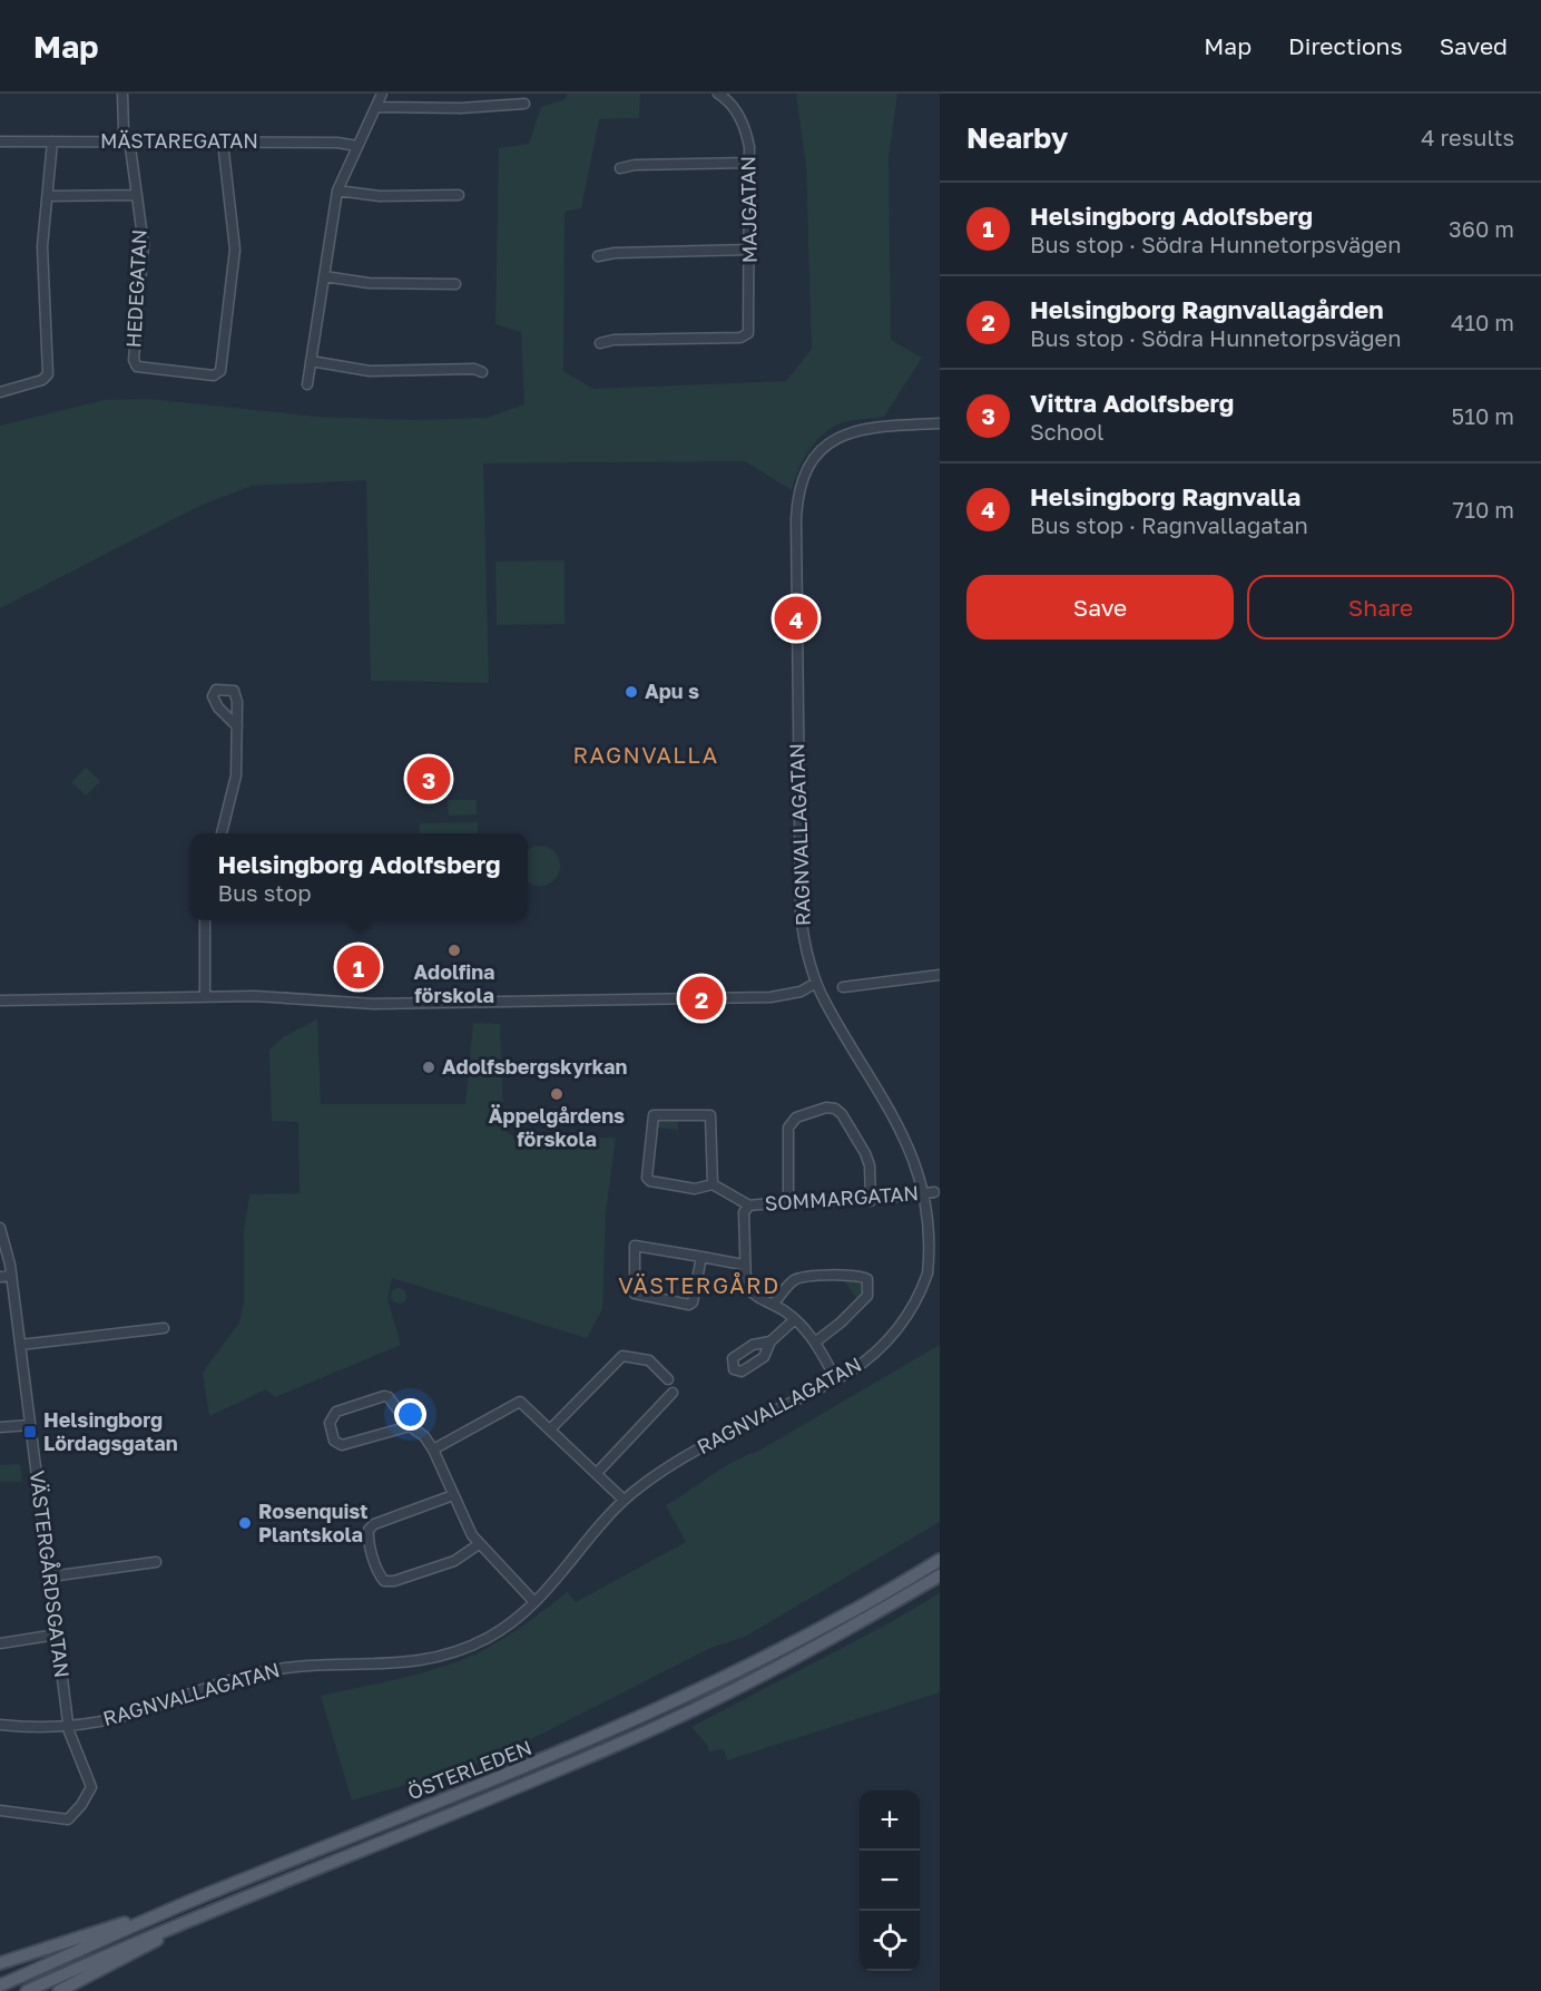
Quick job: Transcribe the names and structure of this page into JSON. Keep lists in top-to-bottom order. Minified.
{"streets":{"main road":["ÖSTERLEDEN"],"street":["MÄSTAREGATAN","MAJGATAN","HEDEGATAN","RAGNVALLAGATAN","SOMMARGATAN","VÄSTERGÅRDSGATAN"]},"crossings":[["MÄSTAREGATAN","HEDEGATAN"],["RAGNVALLAGATAN","SOMMARGATAN"],["RAGNVALLAGATAN","VÄSTERGÅRDSGATAN"]],"districts":["RAGNVALLA","VÄSTERGÅRD"],"places":{"other":["Apu s","Adolfina förskola","Adolfsbergskyrkan","Äppelgårdens förskola","Rosenquist Plantskola"],"transit":["Helsingborg Lördagsgatan"]},"page":{"header":"Map","nav":["Map","Directions","Saved"],"heading":["Nearby","4 results"],"list":[{"mark":"1","name":"Helsingborg Adolfsberg","note":"Bus stop · Södra Hunnetorpsvägen","value":"360 m"},{"mark":"2","name":"Helsingborg Ragnvallagården","note":"Bus stop · Södra Hunnetorpsvägen","value":"410 m"},{"mark":"3","name":"Vittra Adolfsberg","note":"School","value":"510 m"},{"mark":"4","name":"Helsingborg Ragnvalla","note":"Bus stop · Ragnvallagatan","value":"710 m"}],"buttons":["Save","Share"],"pins":["4","3","1","2"],"popup":["Helsingborg Adolfsberg","Bus stop"],"map_buttons":["+","−"]}}
